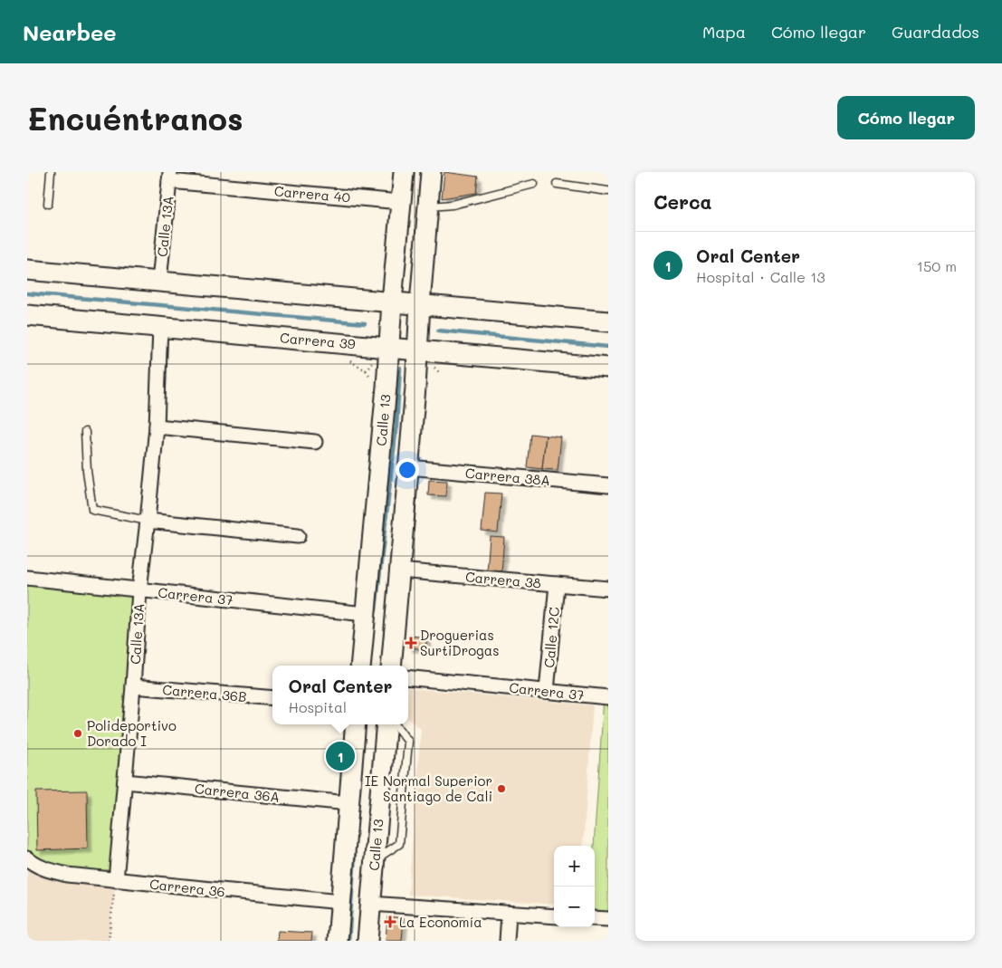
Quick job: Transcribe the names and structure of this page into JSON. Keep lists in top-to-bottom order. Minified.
{"streets":{"main road":["Carrera 39","Calle 13"],"street":["Carrera 40","Calle 13A","Carrera 38A","Carrera 38","Carrera 37","Calle 12C","Carrera 36B","Carrera 36A","Carrera 36"]},"crossings":[["Carrera 40","Calle 13A"],["Carrera 40","Calle 13"],["Calle 13A","Carrera 39"],["Calle 13A","Carrera 37"],["Calle 13A","Carrera 36B"],["Calle 13A","Carrera 36A"],["Calle 13A","Carrera 36"],["Carrera 39","Calle 13"],["Calle 13","Carrera 37"],["Carrera 38","Calle 12C"],["Carrera 37","Calle 12C"]],"places":{"health":["Droguerias SurtiDrogas","La Economía"],"other":["Polideportivo Dorado I","IE Normal Superior Santiago de Cali"]},"page":{"header":"Nearbee","nav":["Mapa","Cómo llegar","Guardados"],"buttons":"Cómo llegar","title":"Encuéntranos","heading":"Cerca","list":[{"mark":"1","name":"Oral Center","note":"Hospital · Calle 13","value":"150 m"}],"popup":["Oral Center","Hospital"],"pins":"1","map_buttons":["+","−"]}}
